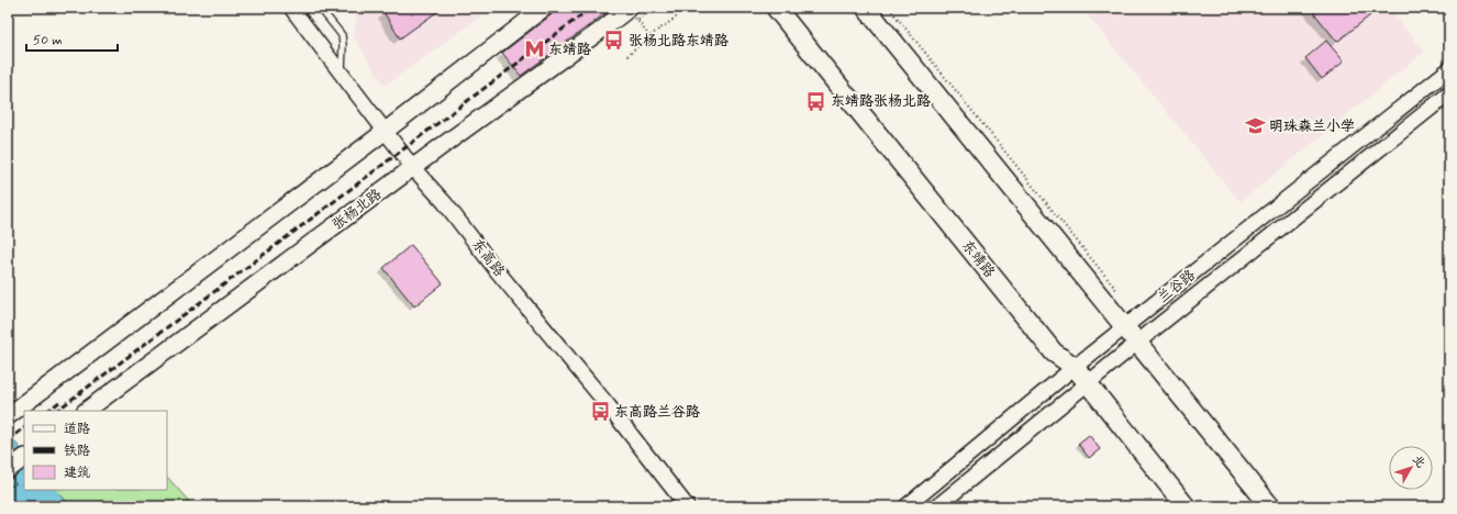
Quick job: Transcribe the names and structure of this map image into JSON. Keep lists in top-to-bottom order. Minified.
{"streets":{"main road":["张杨北路","东靖路"],"street":["东高路","兰谷路"]},"crossings":[["张杨北路","东高路"],["东靖路","兰谷路"]],"places":{"bus stop":["张杨北路东靖路","东靖路张杨北路","东高路兰谷路"],"metro station":["东靖路"],"school or university":["明珠森兰小学"]},"legend":["道路","铁路","建筑"],"scale_bar":"50 m","north":"top right"}
